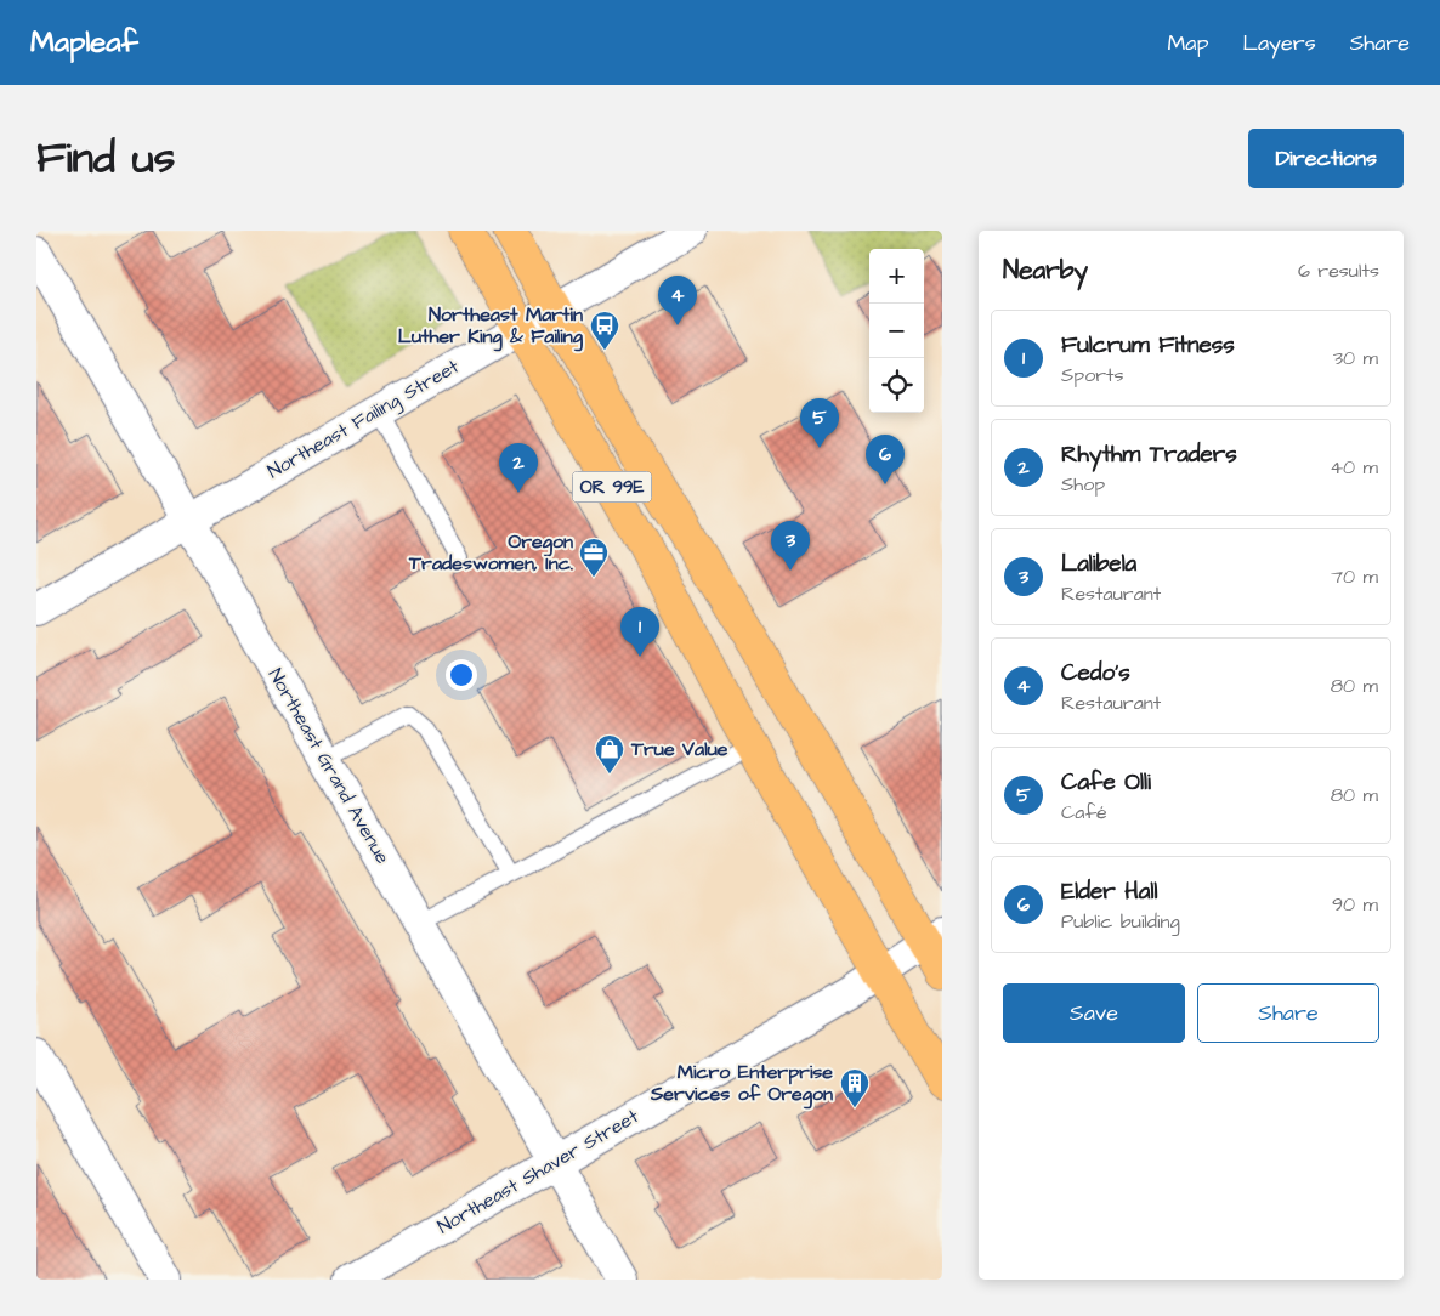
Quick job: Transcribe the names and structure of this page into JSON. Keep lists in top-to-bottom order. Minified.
{"streets":{"main road":["OR 99E"],"street":["Northeast Failing Street","Northeast Grand Avenue","Northeast Shaver Street"]},"crossings":[["Northeast Failing Street","OR 99E"],["Northeast Failing Street","Northeast Grand Avenue"],["OR 99E","Northeast Shaver Street"],["Northeast Grand Avenue","Northeast Shaver Street"]],"places":{"bus stop":["Northeast Martin Luther King & Failing"],"office":["Oregon Tradeswomen, Inc."],"shop":["True Value"],"building":["Micro Enterprise Services of Oregon"]},"page":{"header":"Mapleaf","nav":["Map","Layers","Share"],"title":"Find us","buttons":["Directions",["Save","Share"]],"heading":["Nearby","6 results"],"map_buttons":["+","−"],"pins":["4","5","6","2","3","1"],"list":[{"mark":"1","name":"Fulcrum Fitness","note":"Sports","value":"30 m"},{"mark":"2","name":"Rhythm Traders","note":"Shop","value":"40 m"},{"mark":"3","name":"Lalibela","note":"Restaurant","value":"70 m"},{"mark":"4","name":"Cedo's","note":"Restaurant","value":"80 m"},{"mark":"5","name":"Cafe Olli","note":"Café","value":"80 m"},{"mark":"6","name":"Elder Hall","note":"Public building","value":"90 m"}]}}
